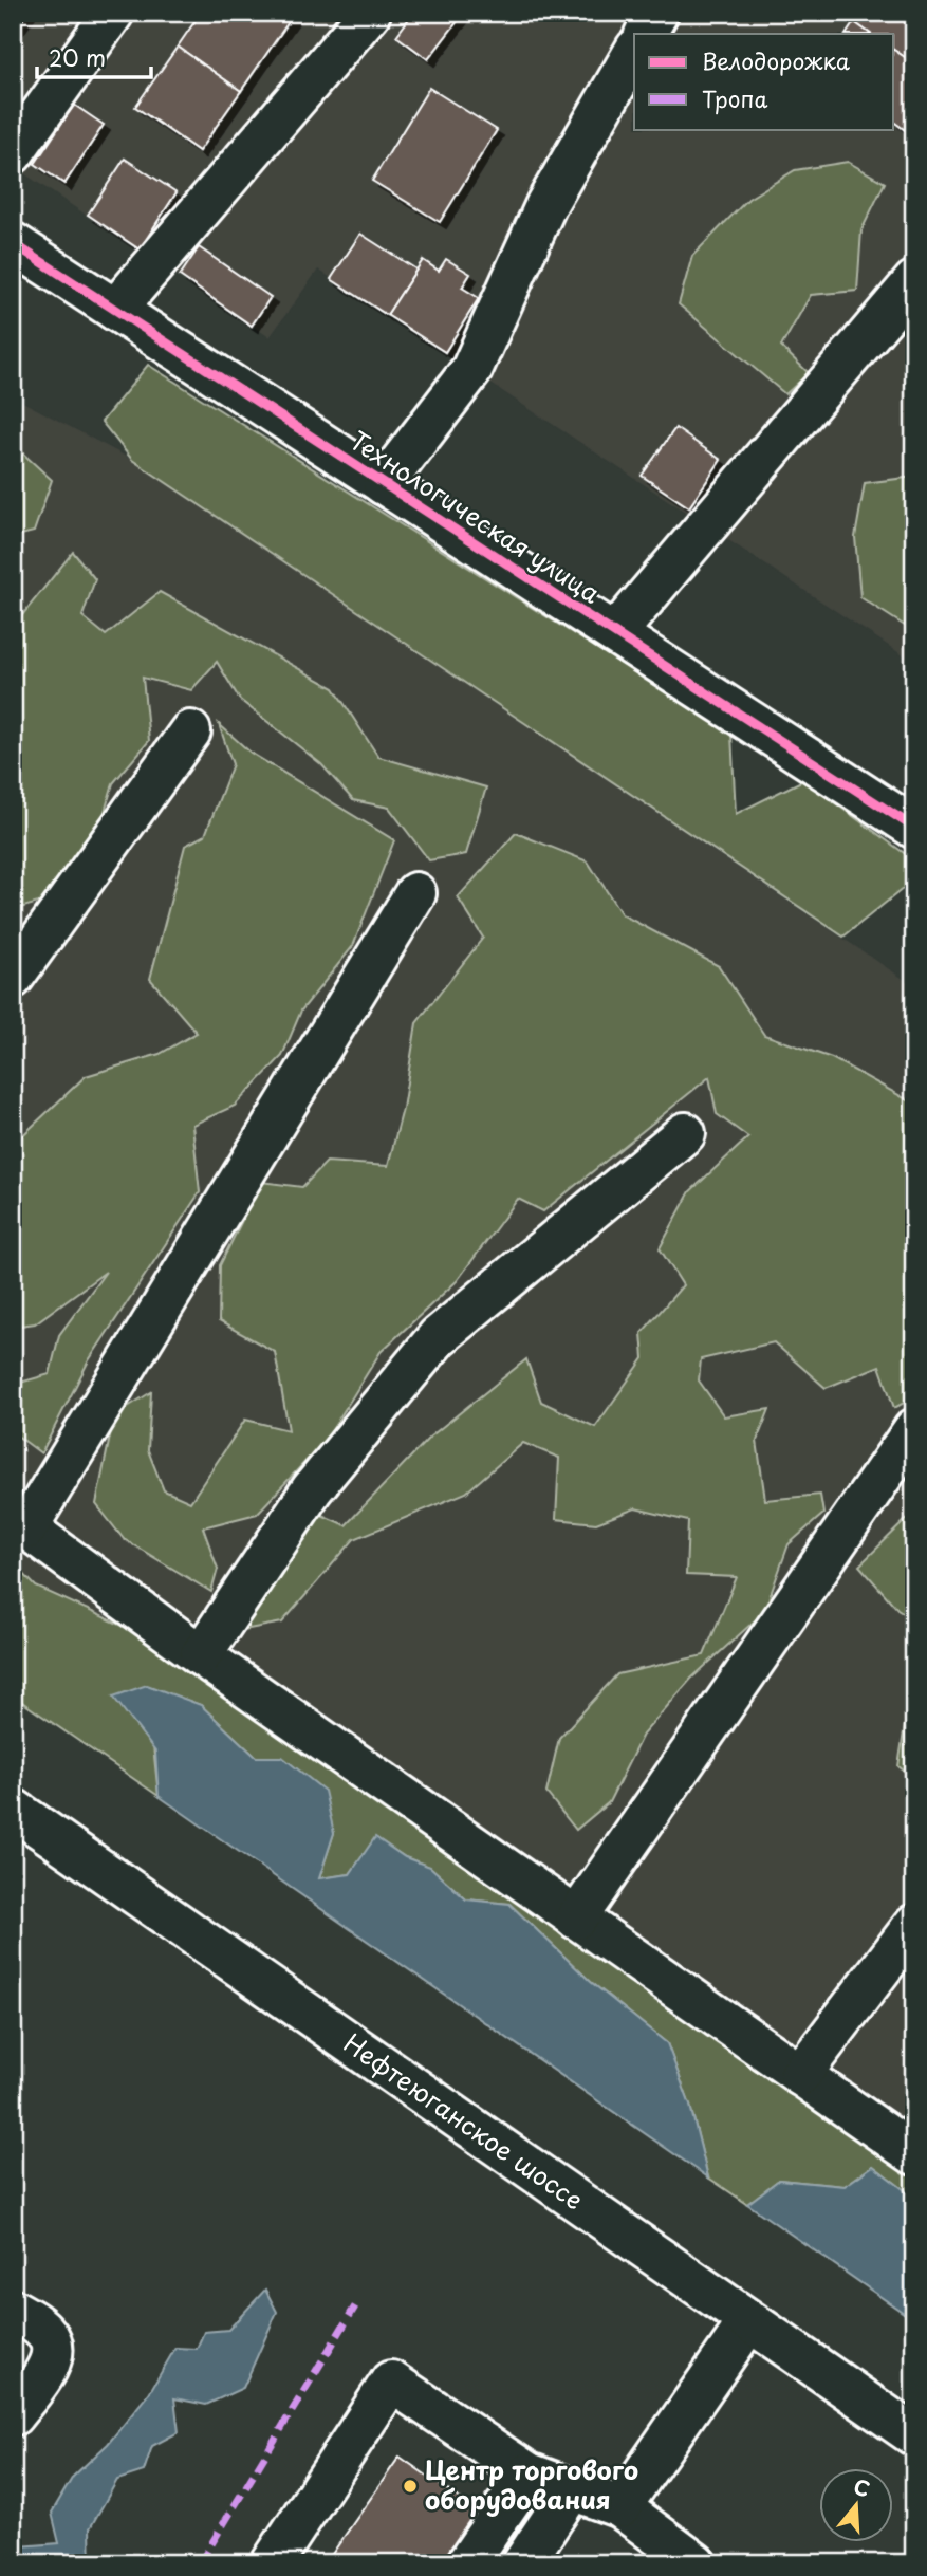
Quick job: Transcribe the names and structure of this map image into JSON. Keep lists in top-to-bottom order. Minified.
{"streets":{"main road":["Технологическая улица","Нефтеюганское шоссе"]},"places":["Центр торгового оборудования"],"legend":["Велодорожка","Тропа"],"scale_bar":"20 m","north":"top"}
